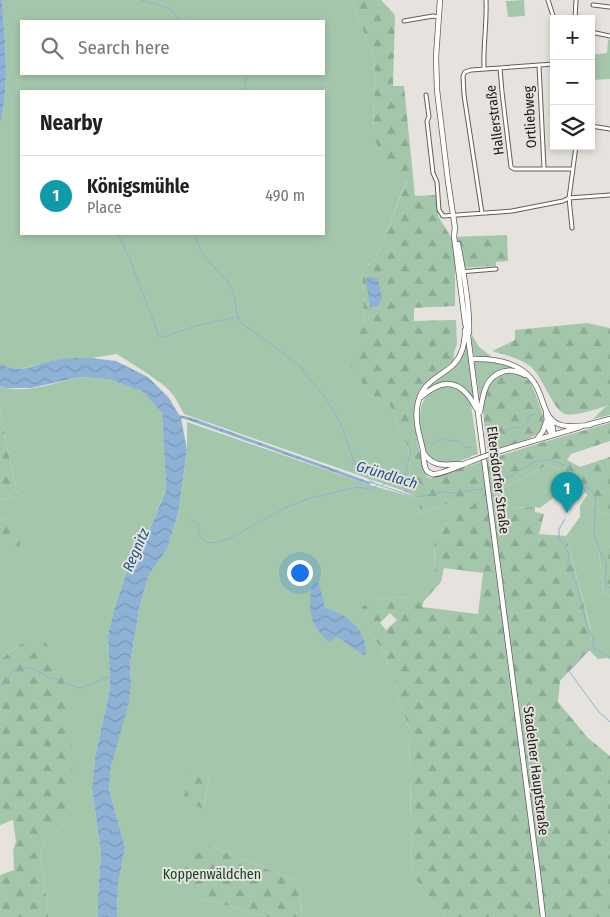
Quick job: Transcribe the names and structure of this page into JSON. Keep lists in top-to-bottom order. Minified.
{"streets":{"main road":["Eltersdorfer Straße","Stadelner Hauptstraße"],"street":["Ortliebweg","Hallerstraße"]},"crossings":[["Ortliebweg","Hallerstraße"],["Eltersdorfer Straße","Stadelner Hauptstraße"]],"water":["Gründlach","Regnitz"],"parks":["Koppenwäldchen"],"page":{"map_buttons":["+","−"],"search":"Search here","heading":"Nearby","list":[{"mark":"1","name":"Königsmühle","note":"Place","value":"490 m"}],"pins":"1"}}
